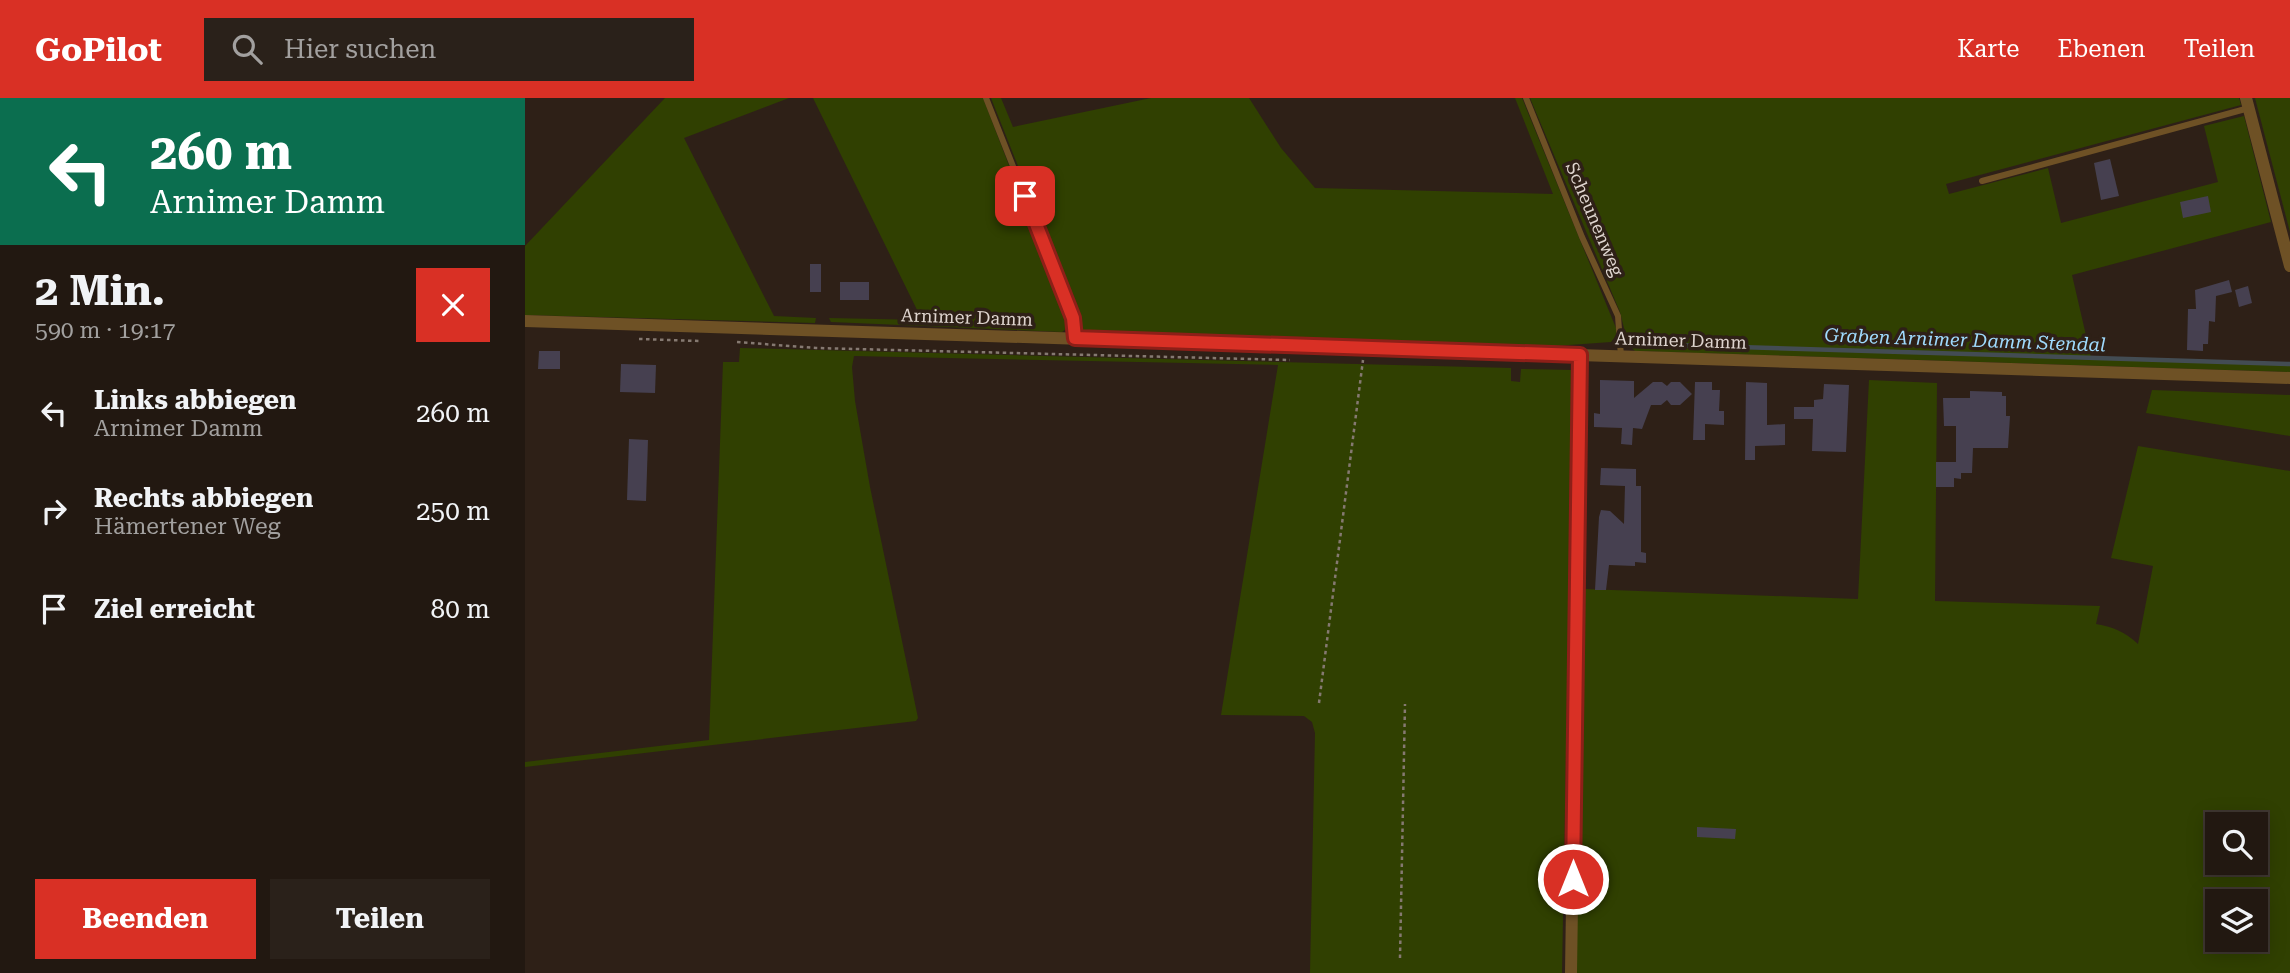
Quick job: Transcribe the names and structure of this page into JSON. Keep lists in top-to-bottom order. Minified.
{"streets":{"street":["Arnimer Damm"],"lane":["Scheunenweg"]},"crossings":[["Scheunenweg","Arnimer Damm"]],"water":["Graben Arnimer Damm Stendal"],"page":{"header":"GoPilot","search":"Hier suchen","nav":["Karte","Ebenen","Teilen"],"turn":["260 m","Arnimer Damm"],"heading":["2 Min.","590 m · 19:17"],"list":[{"name":"Links abbiegen","note":"Arnimer Damm","value":"260 m"},{"name":"Rechts abbiegen","note":"Hämertener Weg","value":"250 m"},{"name":"Ziel erreicht","value":"80 m"}],"buttons":["Beenden","Teilen"]}}
